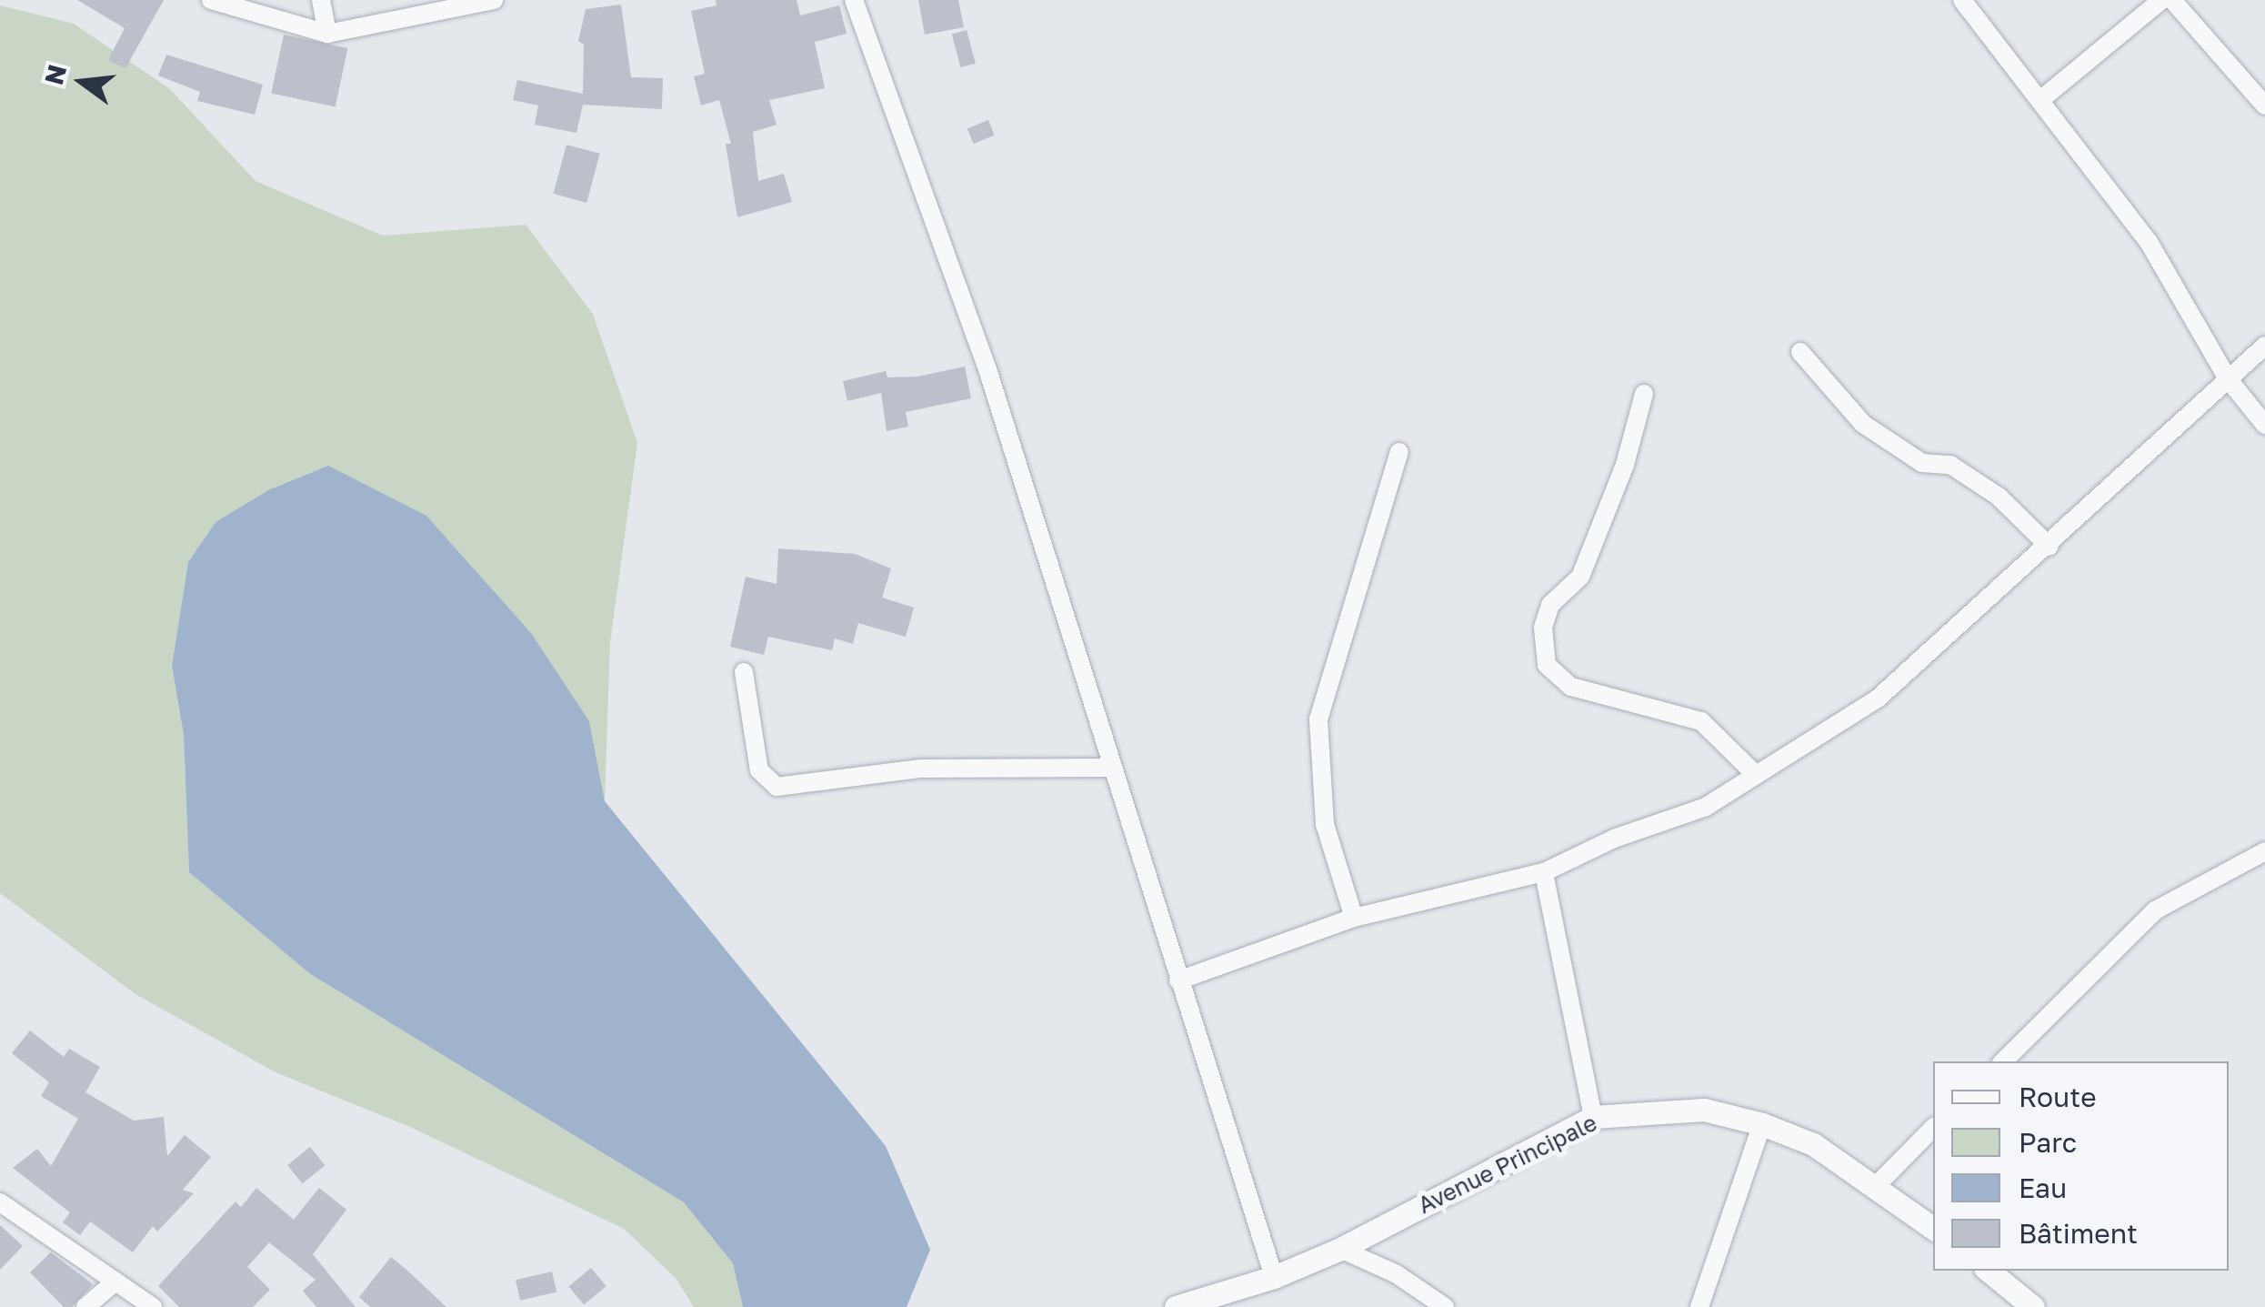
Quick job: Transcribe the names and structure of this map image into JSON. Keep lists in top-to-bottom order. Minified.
{"streets":{"street":["Avenue Principale"]},"legend":["Route","Parc","Eau","Bâtiment"],"north":"left"}
